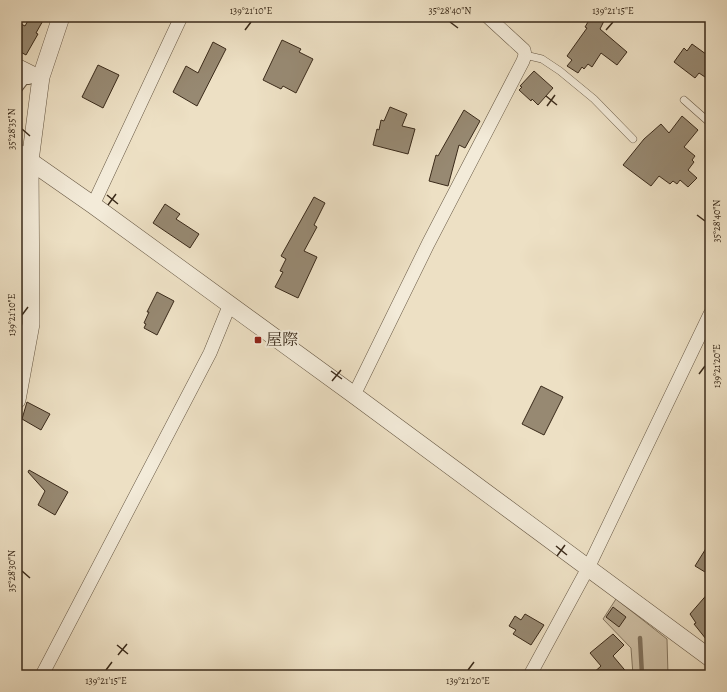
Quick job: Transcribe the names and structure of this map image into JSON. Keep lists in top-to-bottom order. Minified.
{"places":{"transit":["屋際"]},"coordinates":["139°21'10\"E","35°28'40\"N","139°21'15\"E","35°28'35\"N","139°21'20\"E","35°28'30\"N"]}
